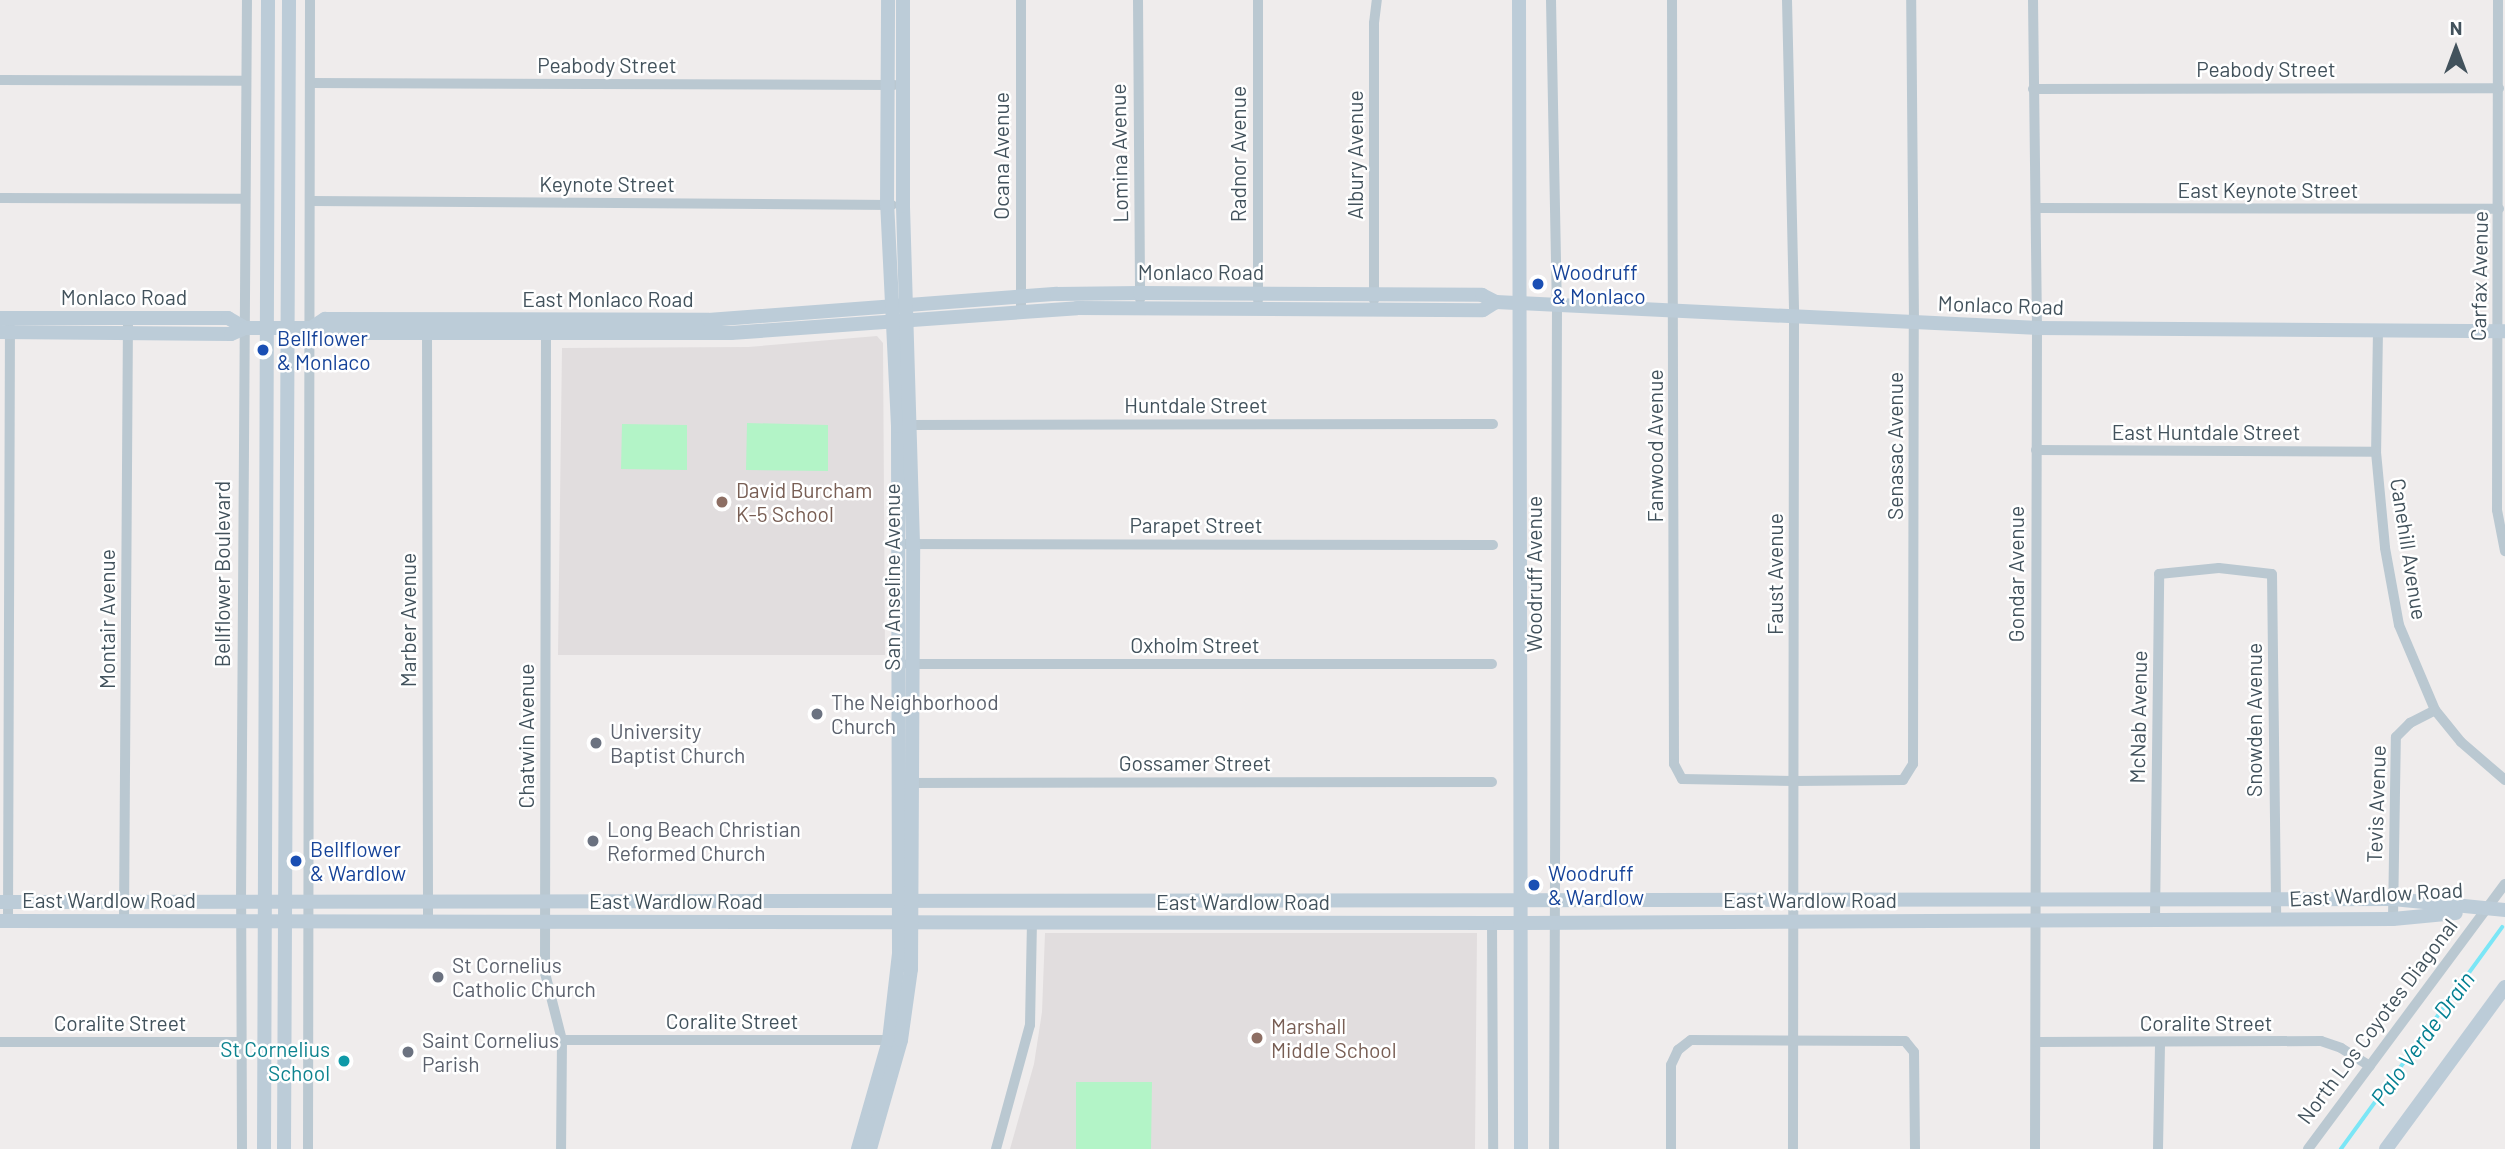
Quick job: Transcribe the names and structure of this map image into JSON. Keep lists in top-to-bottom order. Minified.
{"streets":{"main road":["Monlaco Road","East Monlaco Road","Bellflower Boulevard","Woodruff Avenue","San Anseline Avenue","East Wardlow Road"],"street":["Peabody Street","Lomina Avenue","Radnor Avenue","Albury Avenue","Ocana Avenue","Keynote Street","East Keynote Street","Carfax Avenue","Huntdale Street","East Huntdale Street","Fanwood Avenue","Senasac Avenue","Parapet Street","Canehill Avenue","Faust Avenue","Gondar Avenue","Montair Avenue","Marber Avenue","Oxholm Street","McNab Avenue","Snowden Avenue","Chatwin Avenue","Gossamer Street","Tevis Avenue","Coralite Street","North Los Coyotes Diagonal"]},"crossings":[["Peabody Street","Carfax Avenue"],["Peabody Street","Gondar Avenue"],["Peabody Street","San Anseline Avenue"],["Lomina Avenue","Monlaco Road"],["Radnor Avenue","Monlaco Road"],["Albury Avenue","Monlaco Road"],["Ocana Avenue","Monlaco Road"],["Keynote Street","San Anseline Avenue"],["East Keynote Street","Carfax Avenue"],["East Keynote Street","Gondar Avenue"],["Monlaco Road","Carfax Avenue"],["Monlaco Road","East Monlaco Road"],["Monlaco Road","Fanwood Avenue"],["Monlaco Road","Senasac Avenue"],["Monlaco Road","Canehill Avenue"],["Monlaco Road","Bellflower Boulevard"],["Monlaco Road","Woodruff Avenue"],["Monlaco Road","Faust Avenue"],["Monlaco Road","Gondar Avenue"],["Monlaco Road","San Anseline Avenue"],["Monlaco Road","Montair Avenue"],["East Monlaco Road","Bellflower Boulevard"],["East Monlaco Road","San Anseline Avenue"],["East Monlaco Road","Montair Avenue"],["East Monlaco Road","Marber Avenue"],["East Monlaco Road","Chatwin Avenue"],["Huntdale Street","San Anseline Avenue"],["East Huntdale Street","Canehill Avenue"],["East Huntdale Street","Gondar Avenue"],["Fanwood Avenue","Senasac Avenue"],["Fanwood Avenue","Faust Avenue"],["Senasac Avenue","Faust Avenue"],["Parapet Street","San Anseline Avenue"],["Canehill Avenue","Tevis Avenue"],["Bellflower Boulevard","East Wardlow Road"],["Bellflower Boulevard","Coralite Street"],["Woodruff Avenue","East Wardlow Road"],["Faust Avenue","East Wardlow Road"],["Gondar Avenue","East Wardlow Road"],["Gondar Avenue","Coralite Street"],["San Anseline Avenue","Oxholm Street"],["San Anseline Avenue","Gossamer Street"],["San Anseline Avenue","East Wardlow Road"],["San Anseline Avenue","Coralite Street"],["Montair Avenue","East Wardlow Road"],["Marber Avenue","East Wardlow Road"],["McNab Avenue","Snowden Avenue"],["McNab Avenue","East Wardlow Road"],["Snowden Avenue","East Wardlow Road"],["Chatwin Avenue","East Wardlow Road"],["Chatwin Avenue","Coralite Street"],["Tevis Avenue","East Wardlow Road"],["East Wardlow Road","North Los Coyotes Diagonal"],["Coralite Street","North Los Coyotes Diagonal"]],"water":["Palo Verde Drain"],"places":["Woodruff & Monlaco","Bellflower & Monlaco","David Burcham K-5 School","The Neighborhood Church","University Baptist Church","Long Beach Christian Reformed Church","Bellflower & Wardlow","Woodruff & Wardlow","St Cornelius Catholic Church","Marshall Middle School","Saint Cornelius Parish","St Cornelius School"],"north":"top"}
